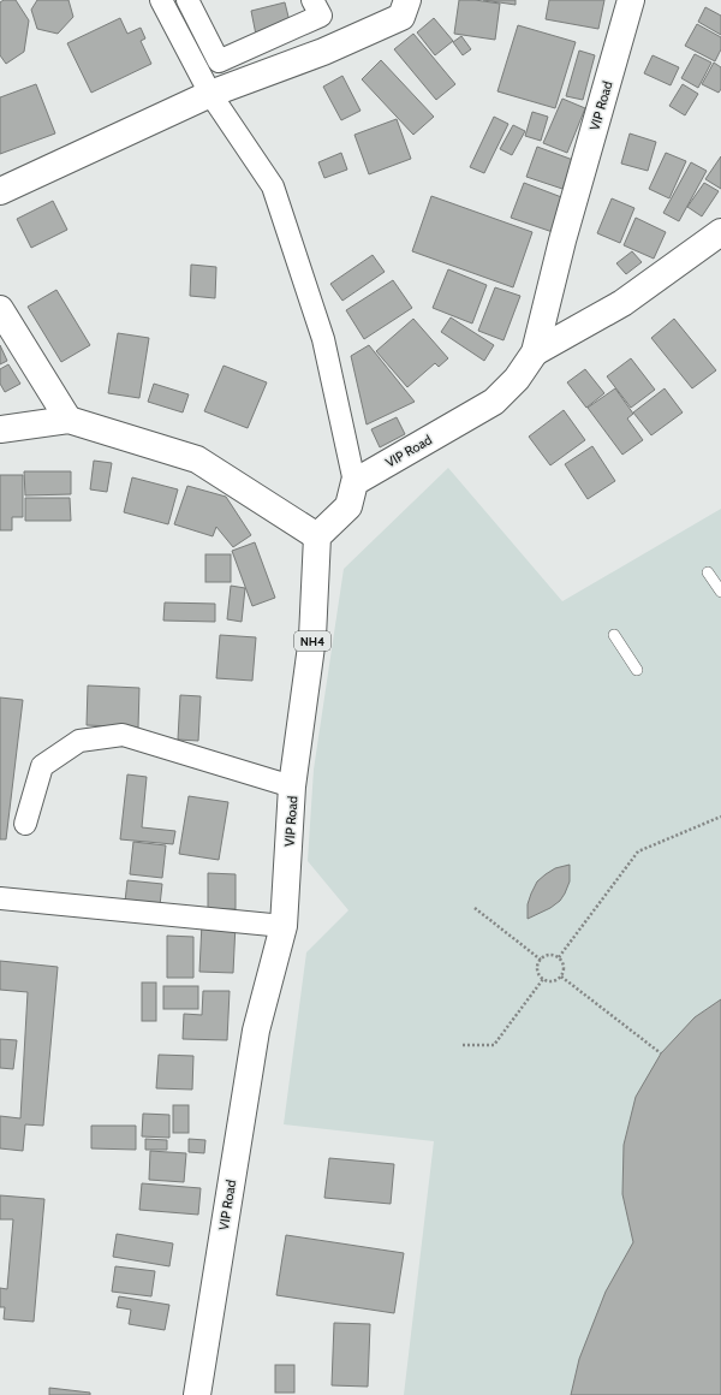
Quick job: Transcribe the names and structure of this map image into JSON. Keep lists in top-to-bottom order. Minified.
{"streets":{"main road":["VIP Road","NH4"]}}
